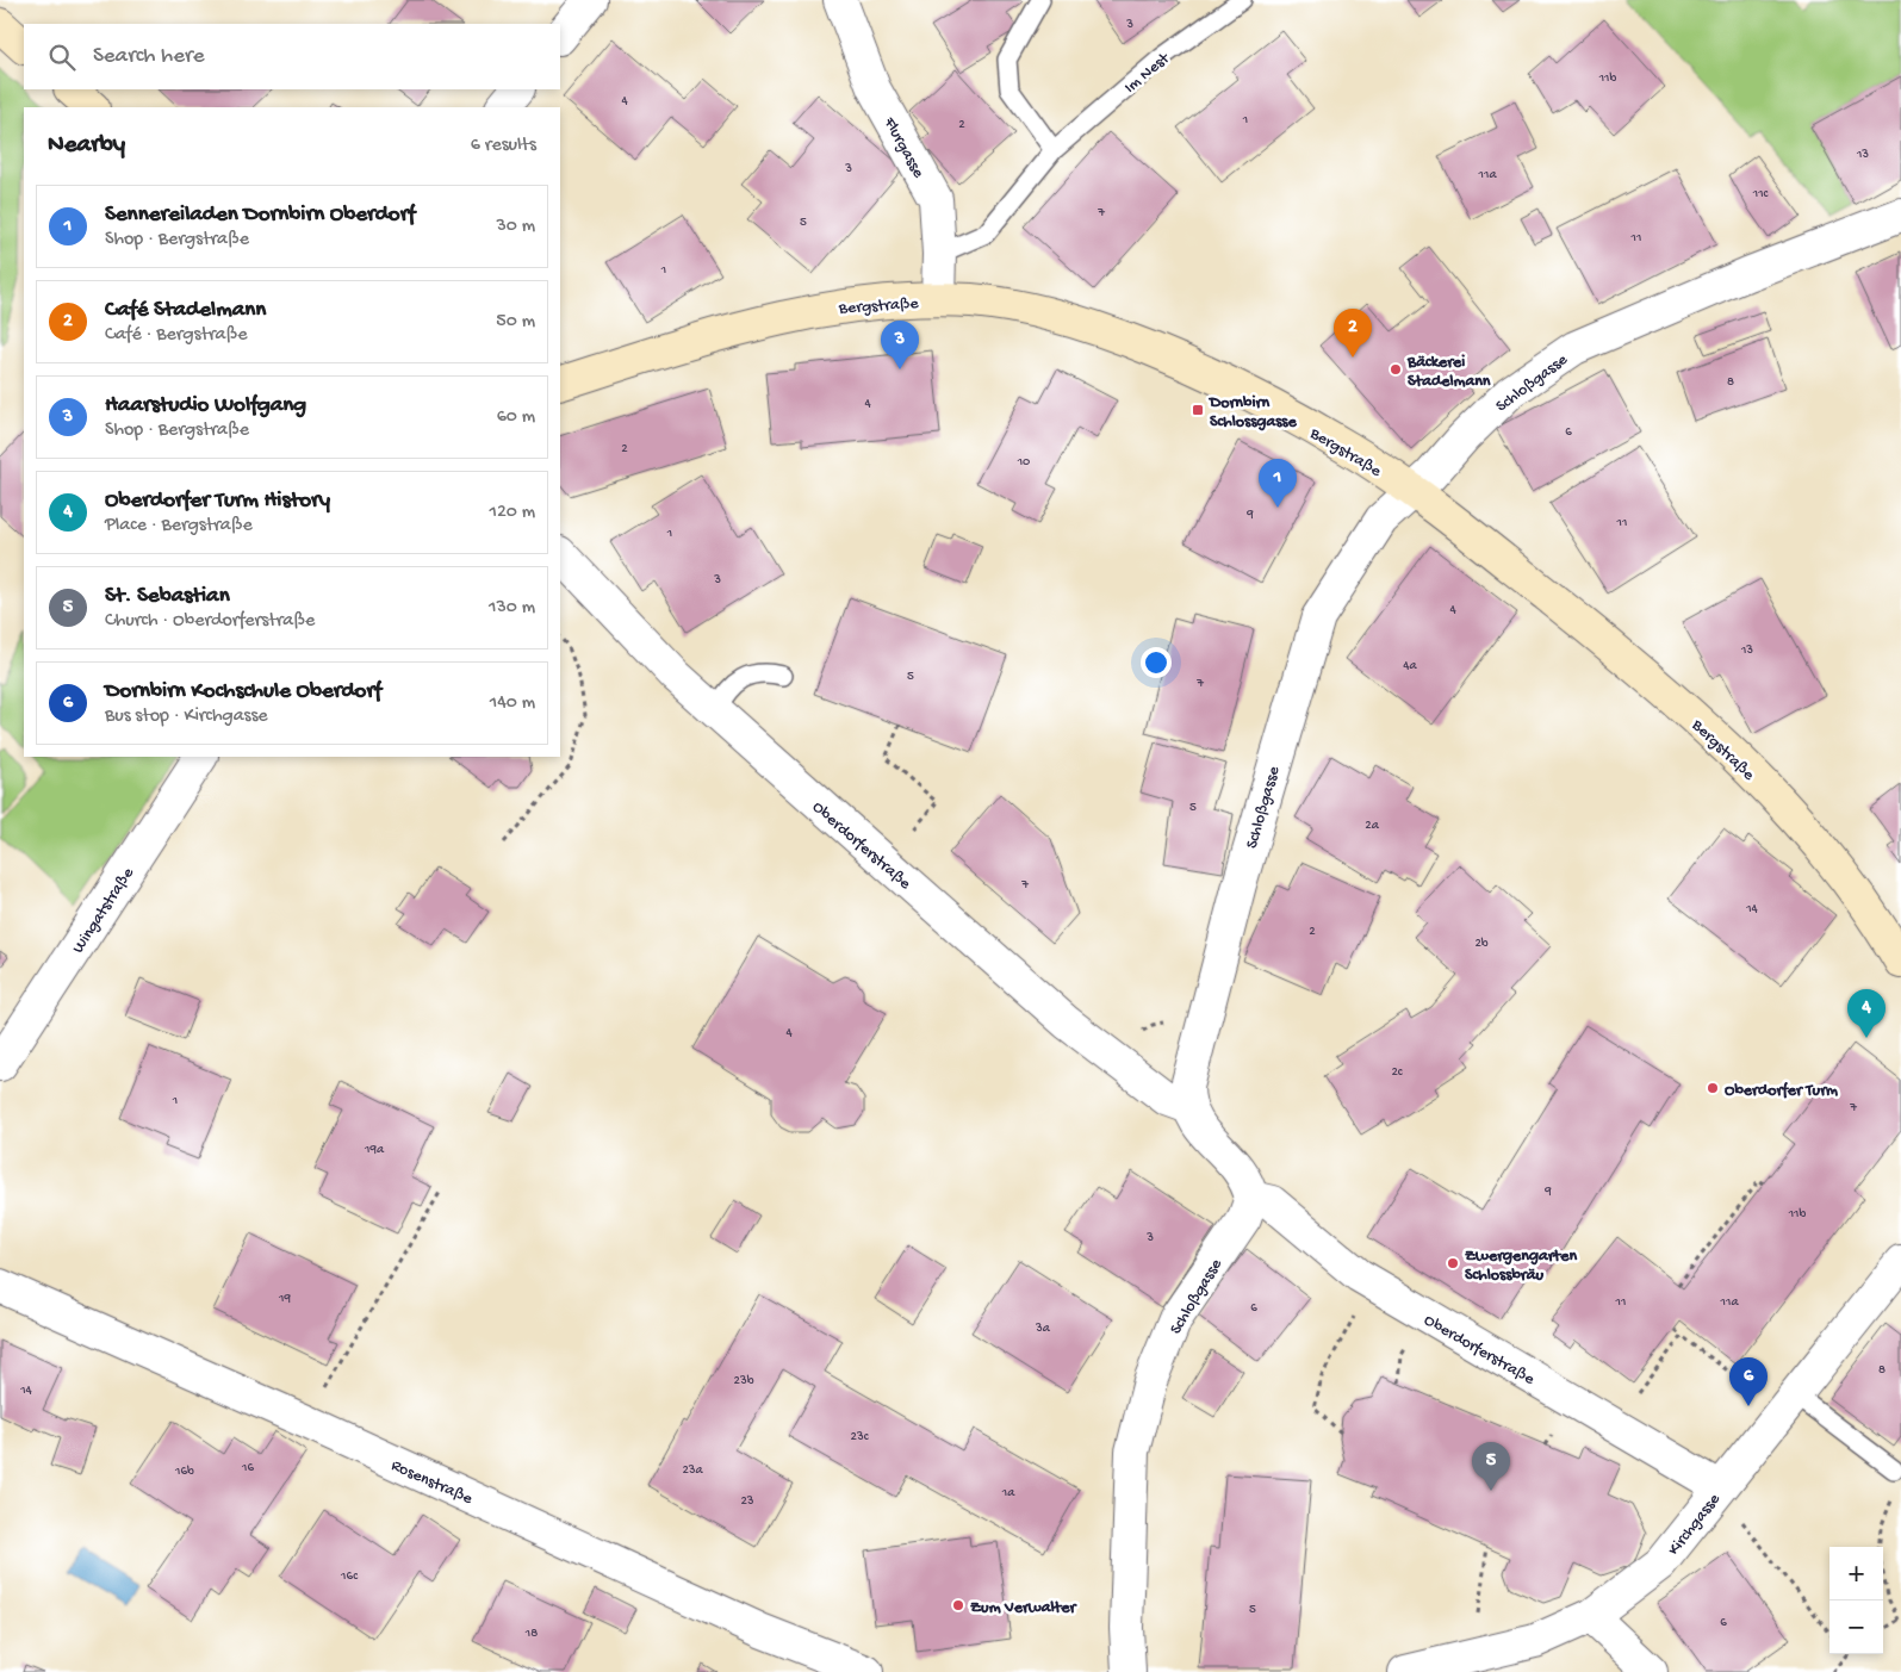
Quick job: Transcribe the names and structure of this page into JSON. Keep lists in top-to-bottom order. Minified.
{"streets":{"main road":["Bergstraße"],"street":["Flurgasse","Schloßgasse","Oberdorferstraße","Wingatstraße","Rosenstraße","Kirchgasse"],"lane":["Im Nest"]},"crossings":[["Im Nest","Flurgasse"],["Flurgasse","Bergstraße"],["Bergstraße","Schloßgasse"],["Schloßgasse","Oberdorferstraße"],["Oberdorferstraße","Kirchgasse"]],"places":{"other":["Bäckerei Stadelmann","Oberdorfer Turm","Zwergengarten Schlossbräu","Zum Verwalter"],"transit":["Dornbirn Schlossgasse"]},"house_numbers":["3","11b","4","1","2","13","3","11a","11c","7","5","11","1","8","4","6","2","10","9","11","1","3","4","13","4a","5","7","5","2a","7","14","2","2b","4","2c","1","7","19a","9","11b","3","19","11","11a","6","3a","8","23b","14","23c","16","23a","16b","1a","23","16c","5","6","18"],"page":{"search":"Search here","heading":["Nearby","6 results"],"list":[{"mark":"1","name":"Sennereiladen Dornbirn Oberdorf","note":"Shop · Bergstraße","value":"30 m"},{"mark":"2","name":"Café Stadelmann","note":"Café · Bergstraße","value":"50 m"},{"mark":"3","name":"Haarstudio Wolfgang","note":"Shop · Bergstraße","value":"60 m"},{"mark":"4","name":"Oberdorfer Turm History","note":"Place · Bergstraße","value":"120 m"},{"mark":"5","name":"St. Sebastian","note":"Church · Oberdorferstraße","value":"130 m"},{"mark":"6","name":"Dornbirn Kochschule Oberdorf","note":"Bus stop · Kirchgasse","value":"140 m"}],"pins":["2","3","1","4","6","5"],"map_buttons":["+","−"]}}
